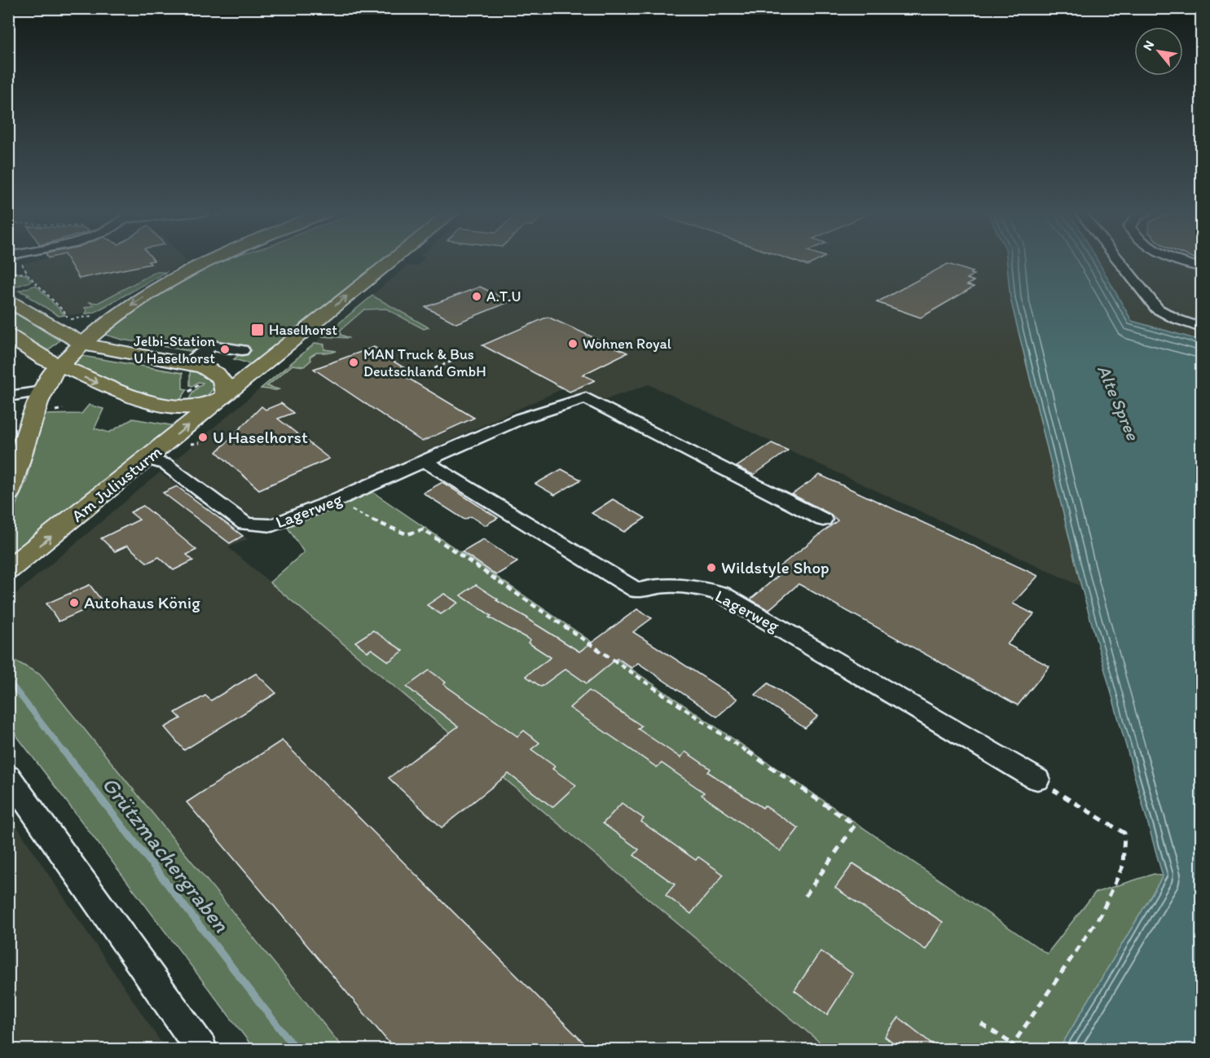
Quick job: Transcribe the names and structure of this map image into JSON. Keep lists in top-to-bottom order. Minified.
{"streets":{"main road":["Am Juliusturm"],"street":["Lagerweg"]},"crossings":[["Am Juliusturm","Lagerweg"]],"water":["Alte Spree","Grützmachergraben"],"places":{"other":["A.T.U","Wohnen Royal","Jelbi-Station U Haselhorst","MAN Truck & Bus Deutschland GmbH","U Haselhorst","Wildstyle Shop","Autohaus König"],"transit":["Haselhorst"]},"north":"top left"}
